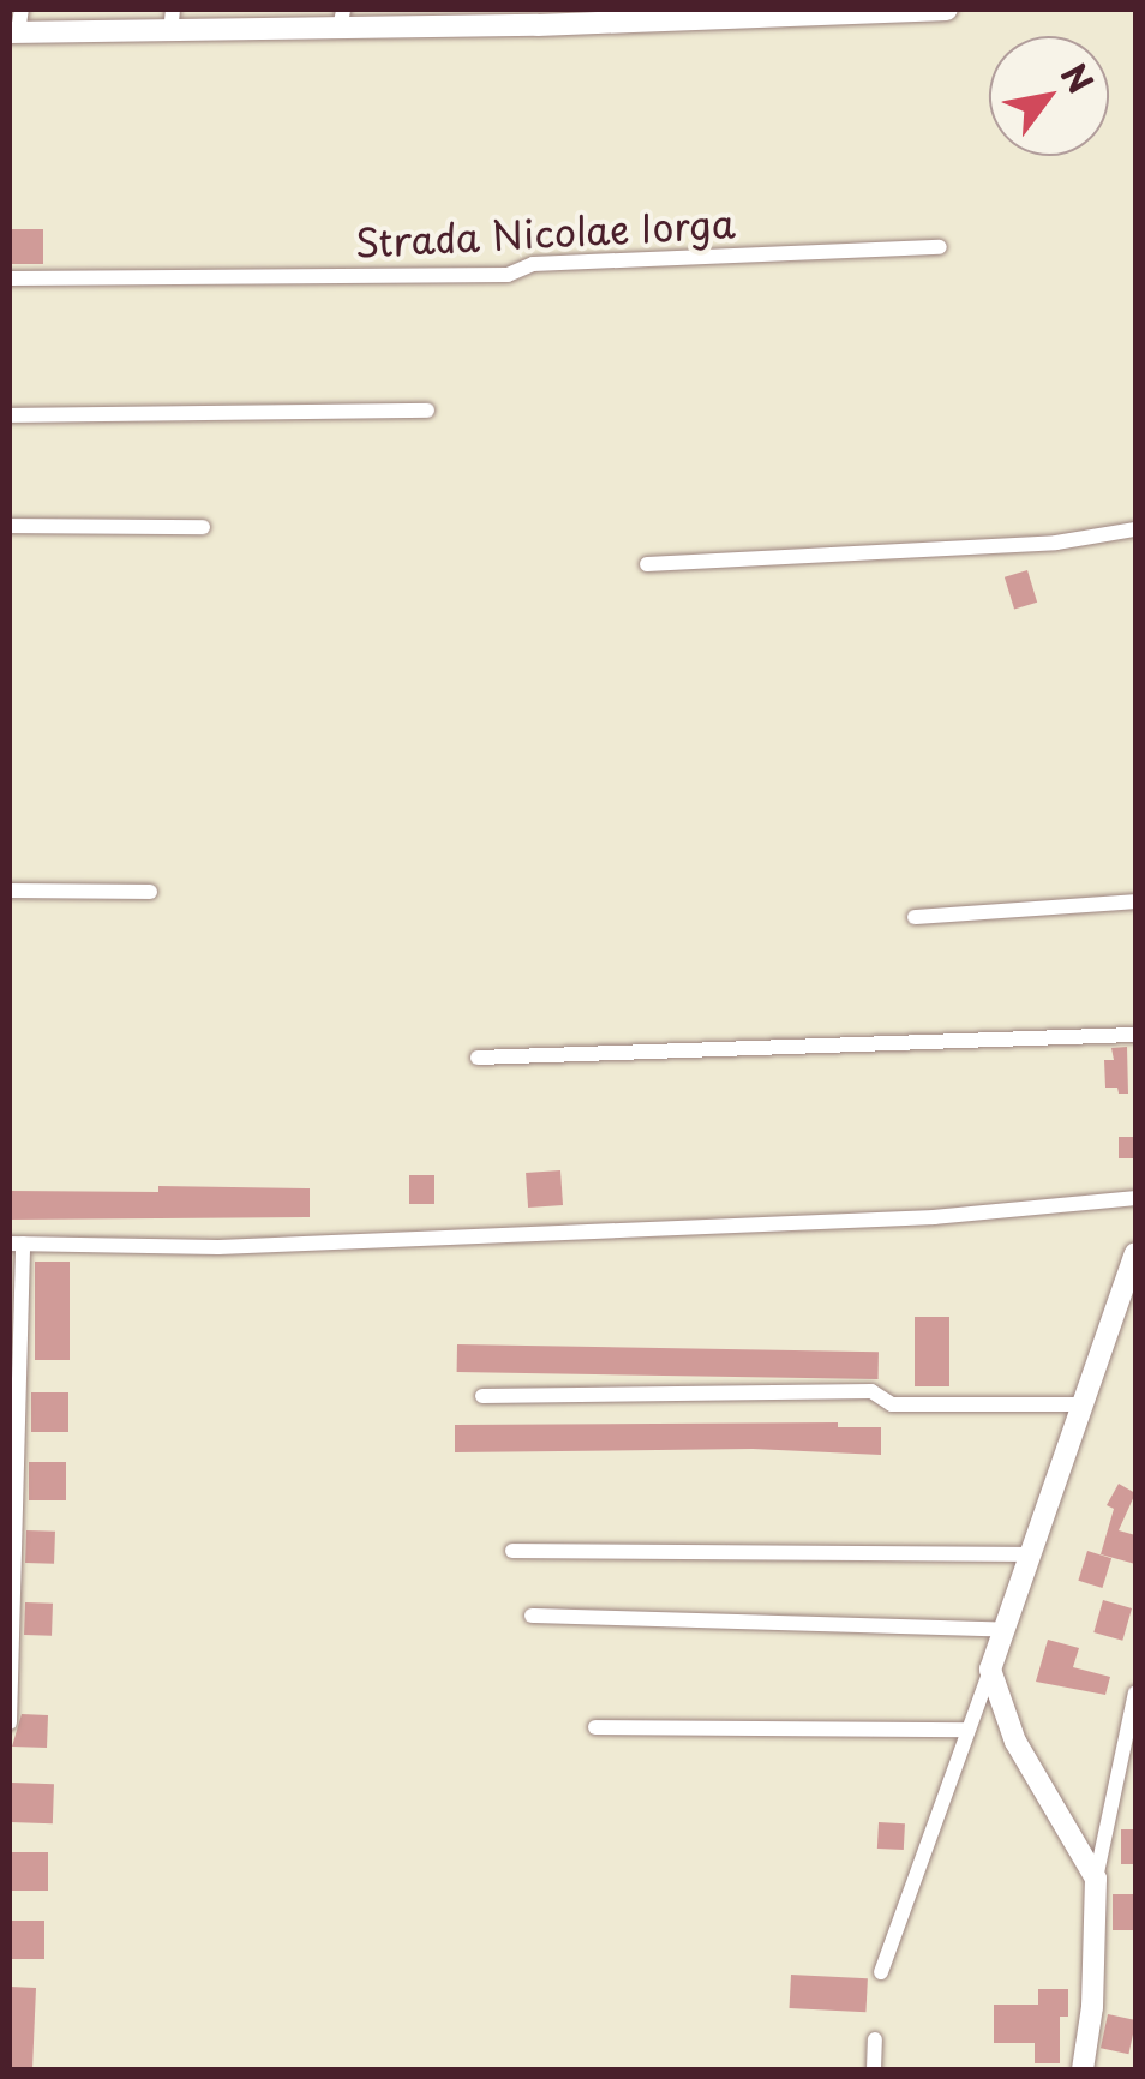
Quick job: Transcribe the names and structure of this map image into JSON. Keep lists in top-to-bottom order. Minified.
{"streets":{"street":["Strada Nicolae Iorga"]},"north":"top right"}
